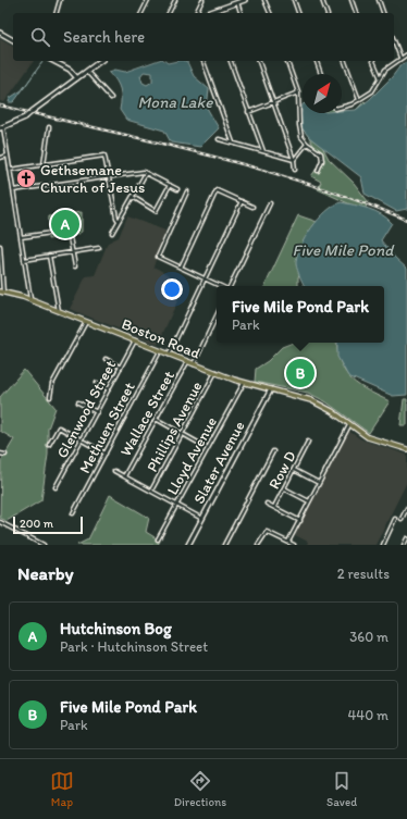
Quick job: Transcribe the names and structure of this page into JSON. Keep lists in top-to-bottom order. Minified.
{"streets":{"main road":["Boston Road","Slater Avenue"],"street":["Glenwood Street","Wallace Street","Phillips Avenue","Methuen Street","Lloyd Avenue","Row D"]},"crossings":[["Boston Road","Glenwood Street"],["Boston Road","Wallace Street"],["Boston Road","Phillips Avenue"],["Boston Road","Methuen Street"],["Boston Road","Lloyd Avenue"],["Boston Road","Slater Avenue"]],"water":["Mona Lake","Five Mile Pond"],"places":{"church":["Gethsemane Church of Jesus"]},"scale_bar":"200 m","north":"top right","page":{"search":"Search here","pins":["A","B"],"popup":["Five Mile Pond Park","Park"],"scale":"200 m","heading":["Nearby","2 results"],"list":[{"mark":"A","name":"Hutchinson Bog","note":"Park · Hutchinson Street","value":"360 m"},{"mark":"B","name":"Five Mile Pond Park","note":"Park","value":"440 m"}],"nav":["Map","Directions","Saved"]}}
